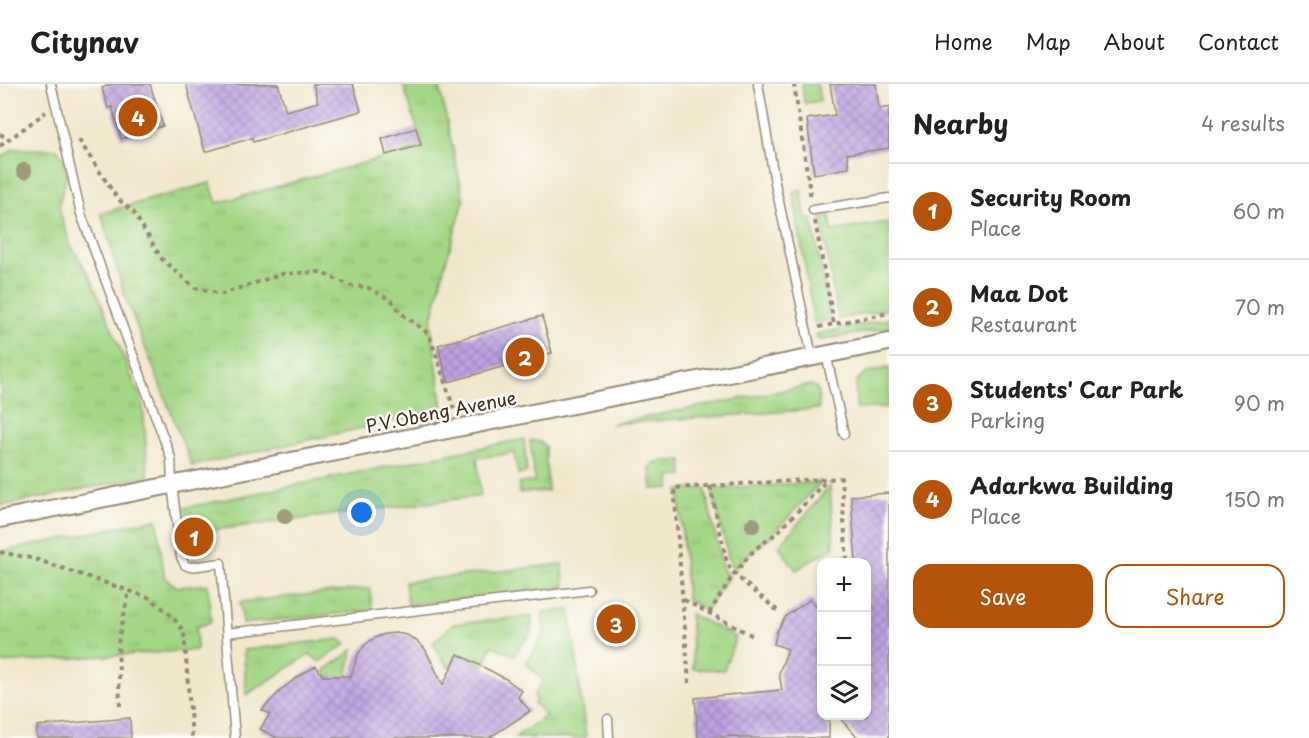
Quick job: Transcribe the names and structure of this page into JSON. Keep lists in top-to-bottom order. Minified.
{"streets":{"street":["P.V.Obeng Avenue"]},"page":{"header":"Citynav","nav":["Home","Map","About","Contact"],"heading":["Nearby","4 results"],"pins":["4","2","1","3"],"list":[{"mark":"1","name":"Security Room","note":"Place","value":"60 m"},{"mark":"2","name":"Maa Dot","note":"Restaurant","value":"70 m"},{"mark":"3","name":"Students' Car Park","note":"Parking","value":"90 m"},{"mark":"4","name":"Adarkwa Building","note":"Place","value":"150 m"}],"buttons":["Save","Share"],"map_buttons":["+","−"]}}
